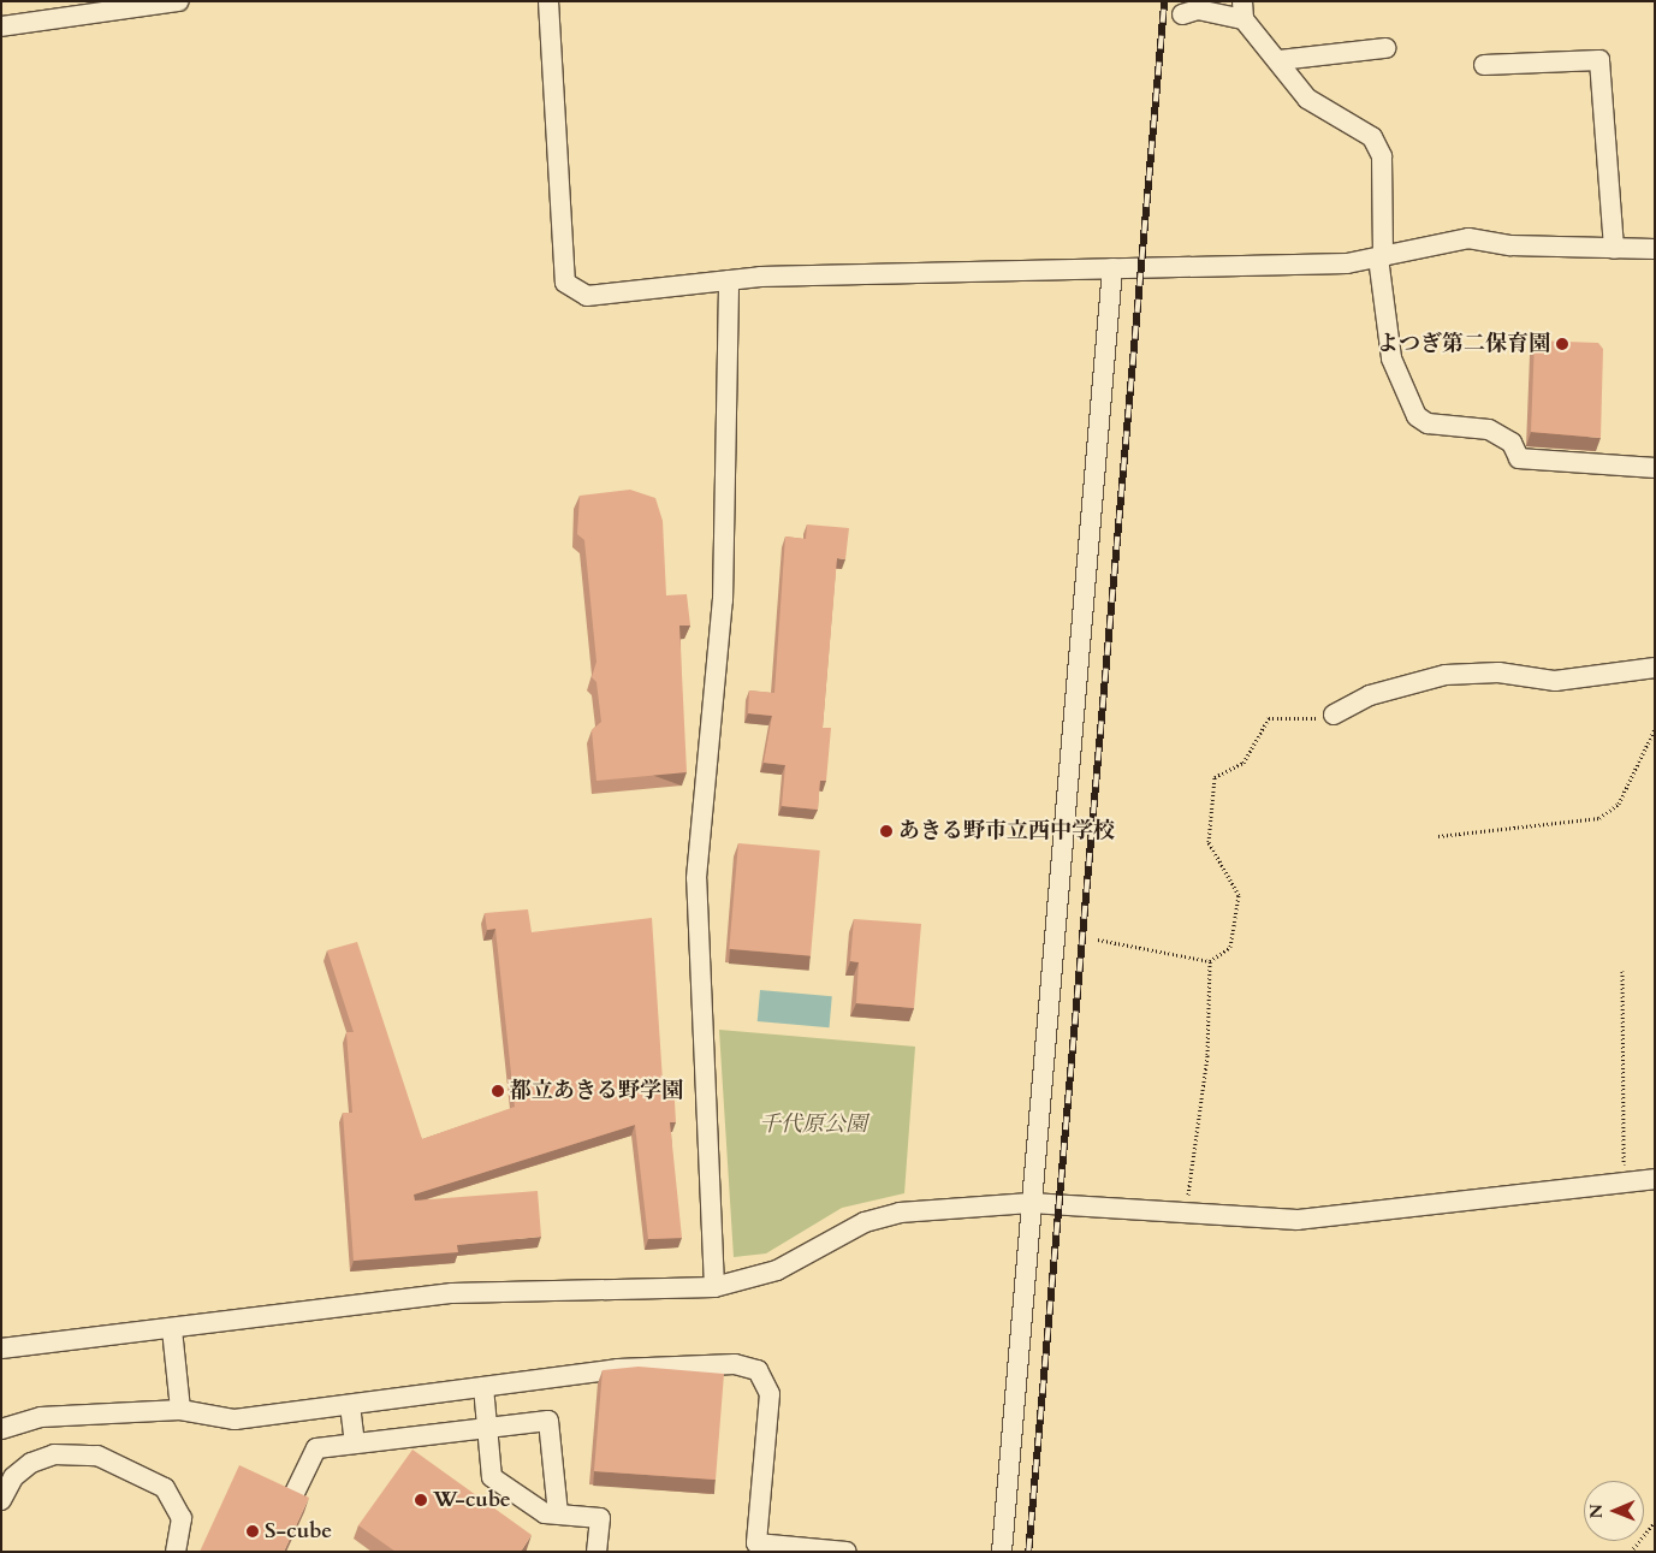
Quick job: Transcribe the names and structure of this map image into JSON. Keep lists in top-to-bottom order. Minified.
{"parks":["千代原公園"],"places":["よつぎ第二保育園","あきる野市立西中学校","都立あきる野学園","W-cube","S-cube"],"north":"left"}
